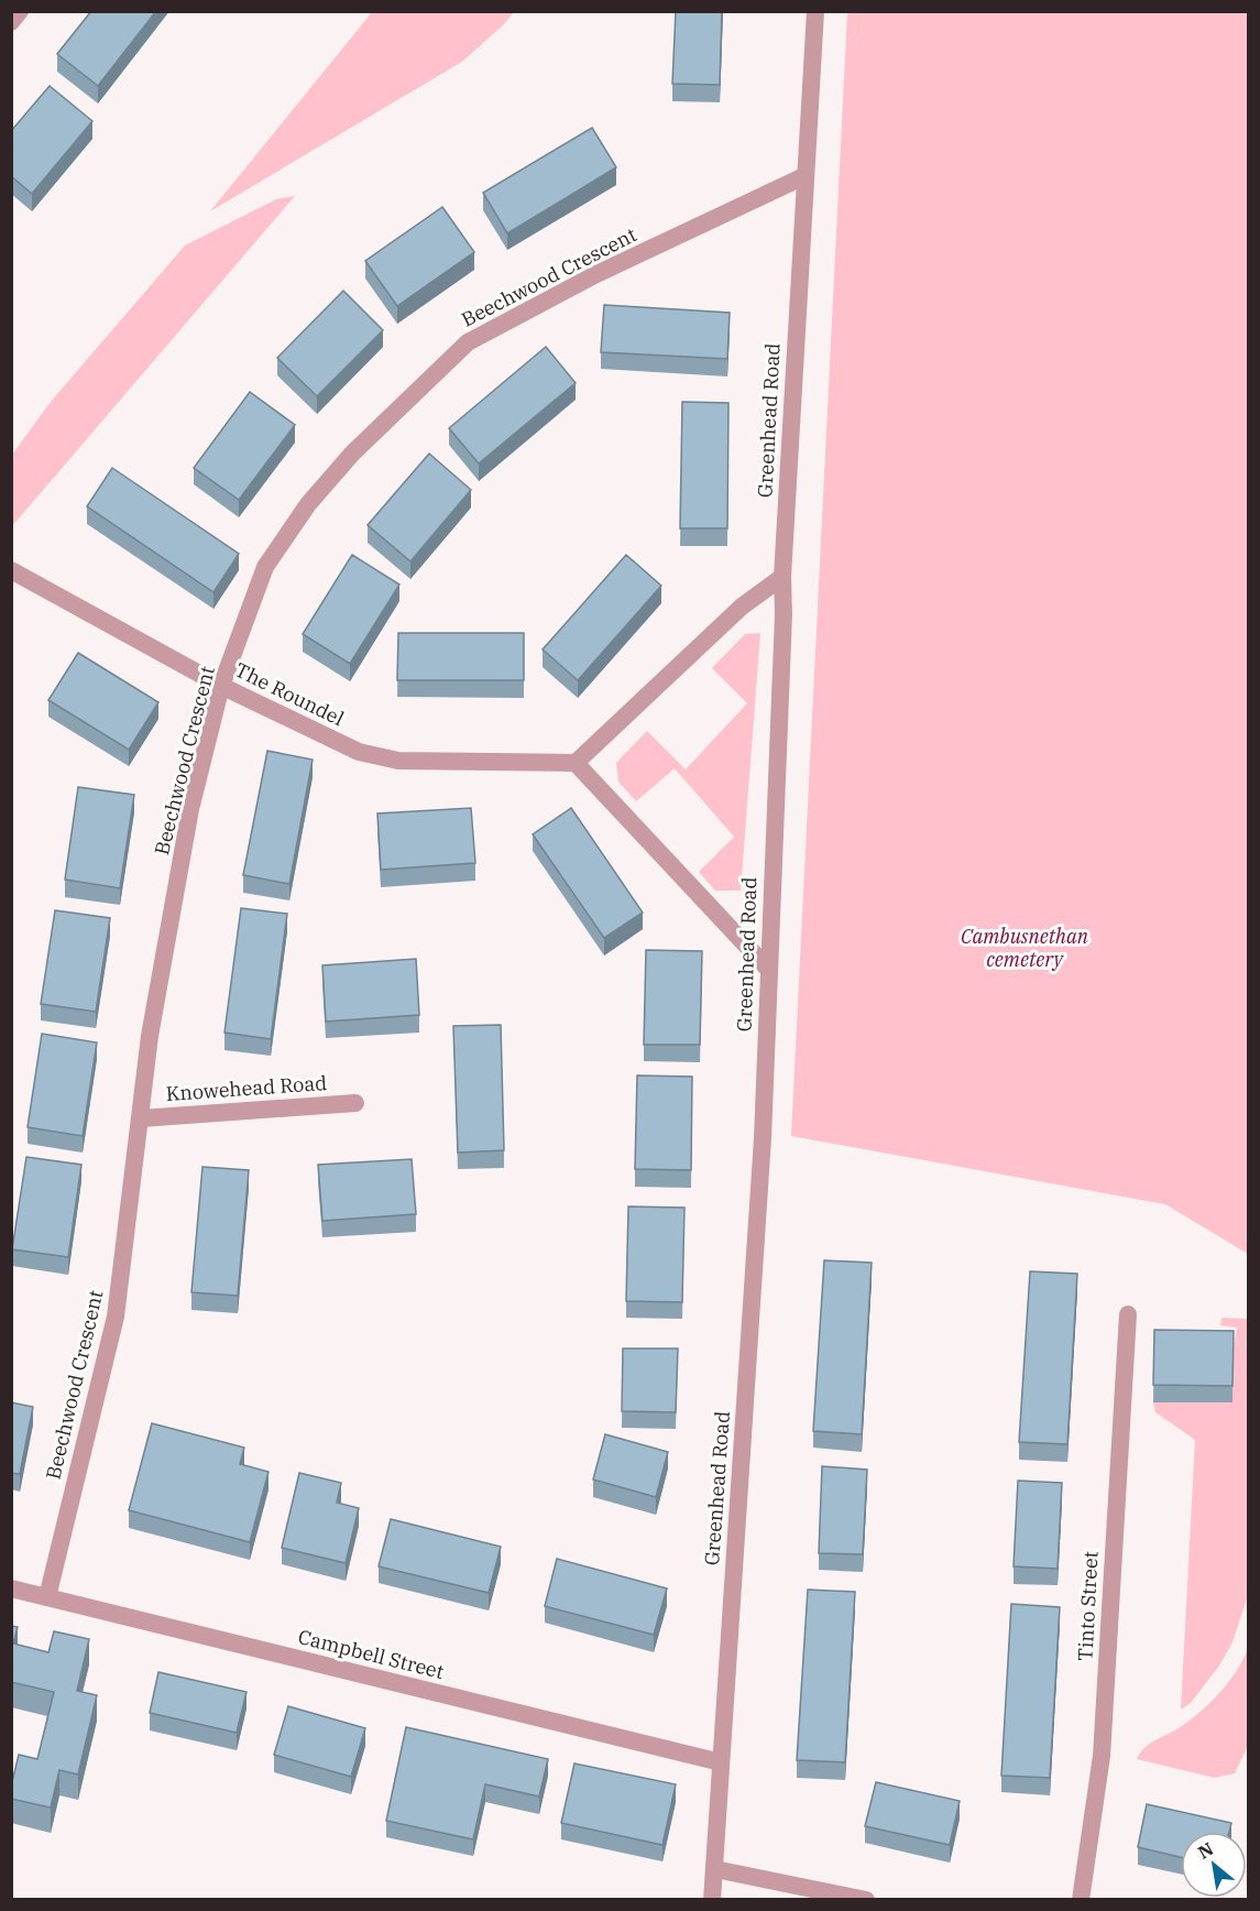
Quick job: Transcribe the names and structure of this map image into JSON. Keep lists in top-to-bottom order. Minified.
{"streets":{"street":["Beechwood Crescent","Greenhead Road","The Roundel","Knowehead Road","Tinto Street","Campbell Street"]},"crossings":[["Beechwood Crescent","Greenhead Road"],["Beechwood Crescent","The Roundel"],["Beechwood Crescent","Knowehead Road"],["Beechwood Crescent","Campbell Street"],["Greenhead Road","Campbell Street"]],"parks":["Cambusnethan cemetery"],"north":"top left"}
